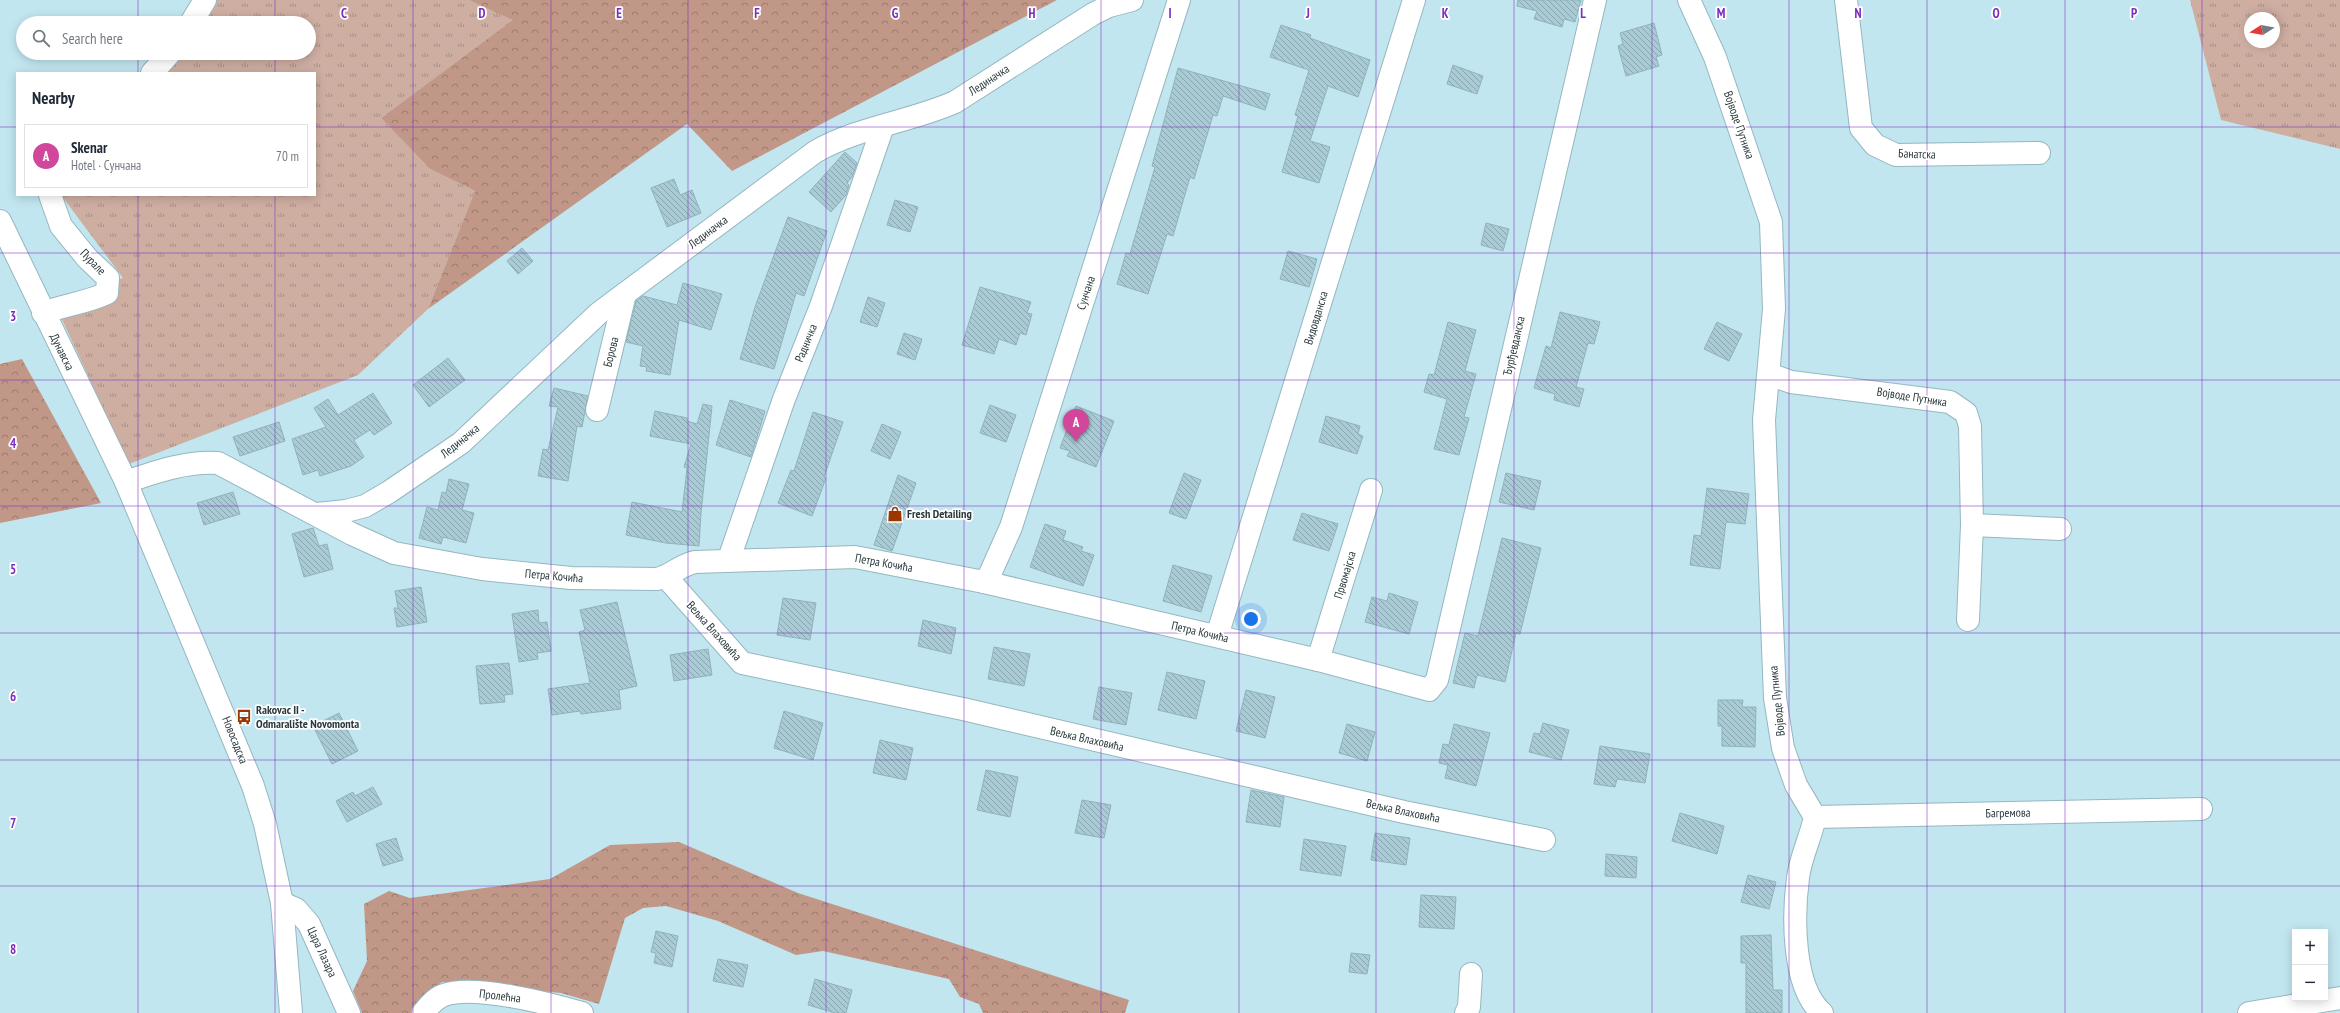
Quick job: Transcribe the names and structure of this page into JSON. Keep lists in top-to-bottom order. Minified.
{"streets":{"street":["Лединачка","Војводе Путника","Банатска","Пурале","Сунчана","Видовданска","Радничка","Ђурђевданска","Дунавска","Борова","Петра Кочића","Првомајска","Вељка Влаховића","Новосадска","Багремова","Цара Лазара","Пролећна"]},"crossings":[["Лединачка","Радничка"],["Лединачка","Борова"],["Лединачка","Петра Кочића"],["Војводе Путника","Багремова"],["Пурале","Дунавска"],["Сунчана","Петра Кочића"],["Видовданска","Петра Кочића"],["Радничка","Петра Кочића"],["Ђурђевданска","Петра Кочића"],["Дунавска","Петра Кочића"],["Дунавска","Новосадска"],["Петра Кочића","Првомајска"],["Петра Кочића","Вељка Влаховића"],["Петра Кочића","Новосадска"],["Новосадска","Цара Лазара"]],"places":{"shop":["Fresh Detailing"],"bus stop":["Rakovac II - Odmaralište Novomonta"]},"north":"left","page":{"search":"Search here","heading":"Nearby","list":[{"mark":"A","name":"Skenar","note":"Hotel · Сунчана","value":"70 m"}],"pins":"A","map_buttons":["+","−"]},"grid":{"columns":["C","D","E","F","G","H","I","J","K","L","M","N","O","P"],"rows":["3","4","5","6","7","8"]}}
